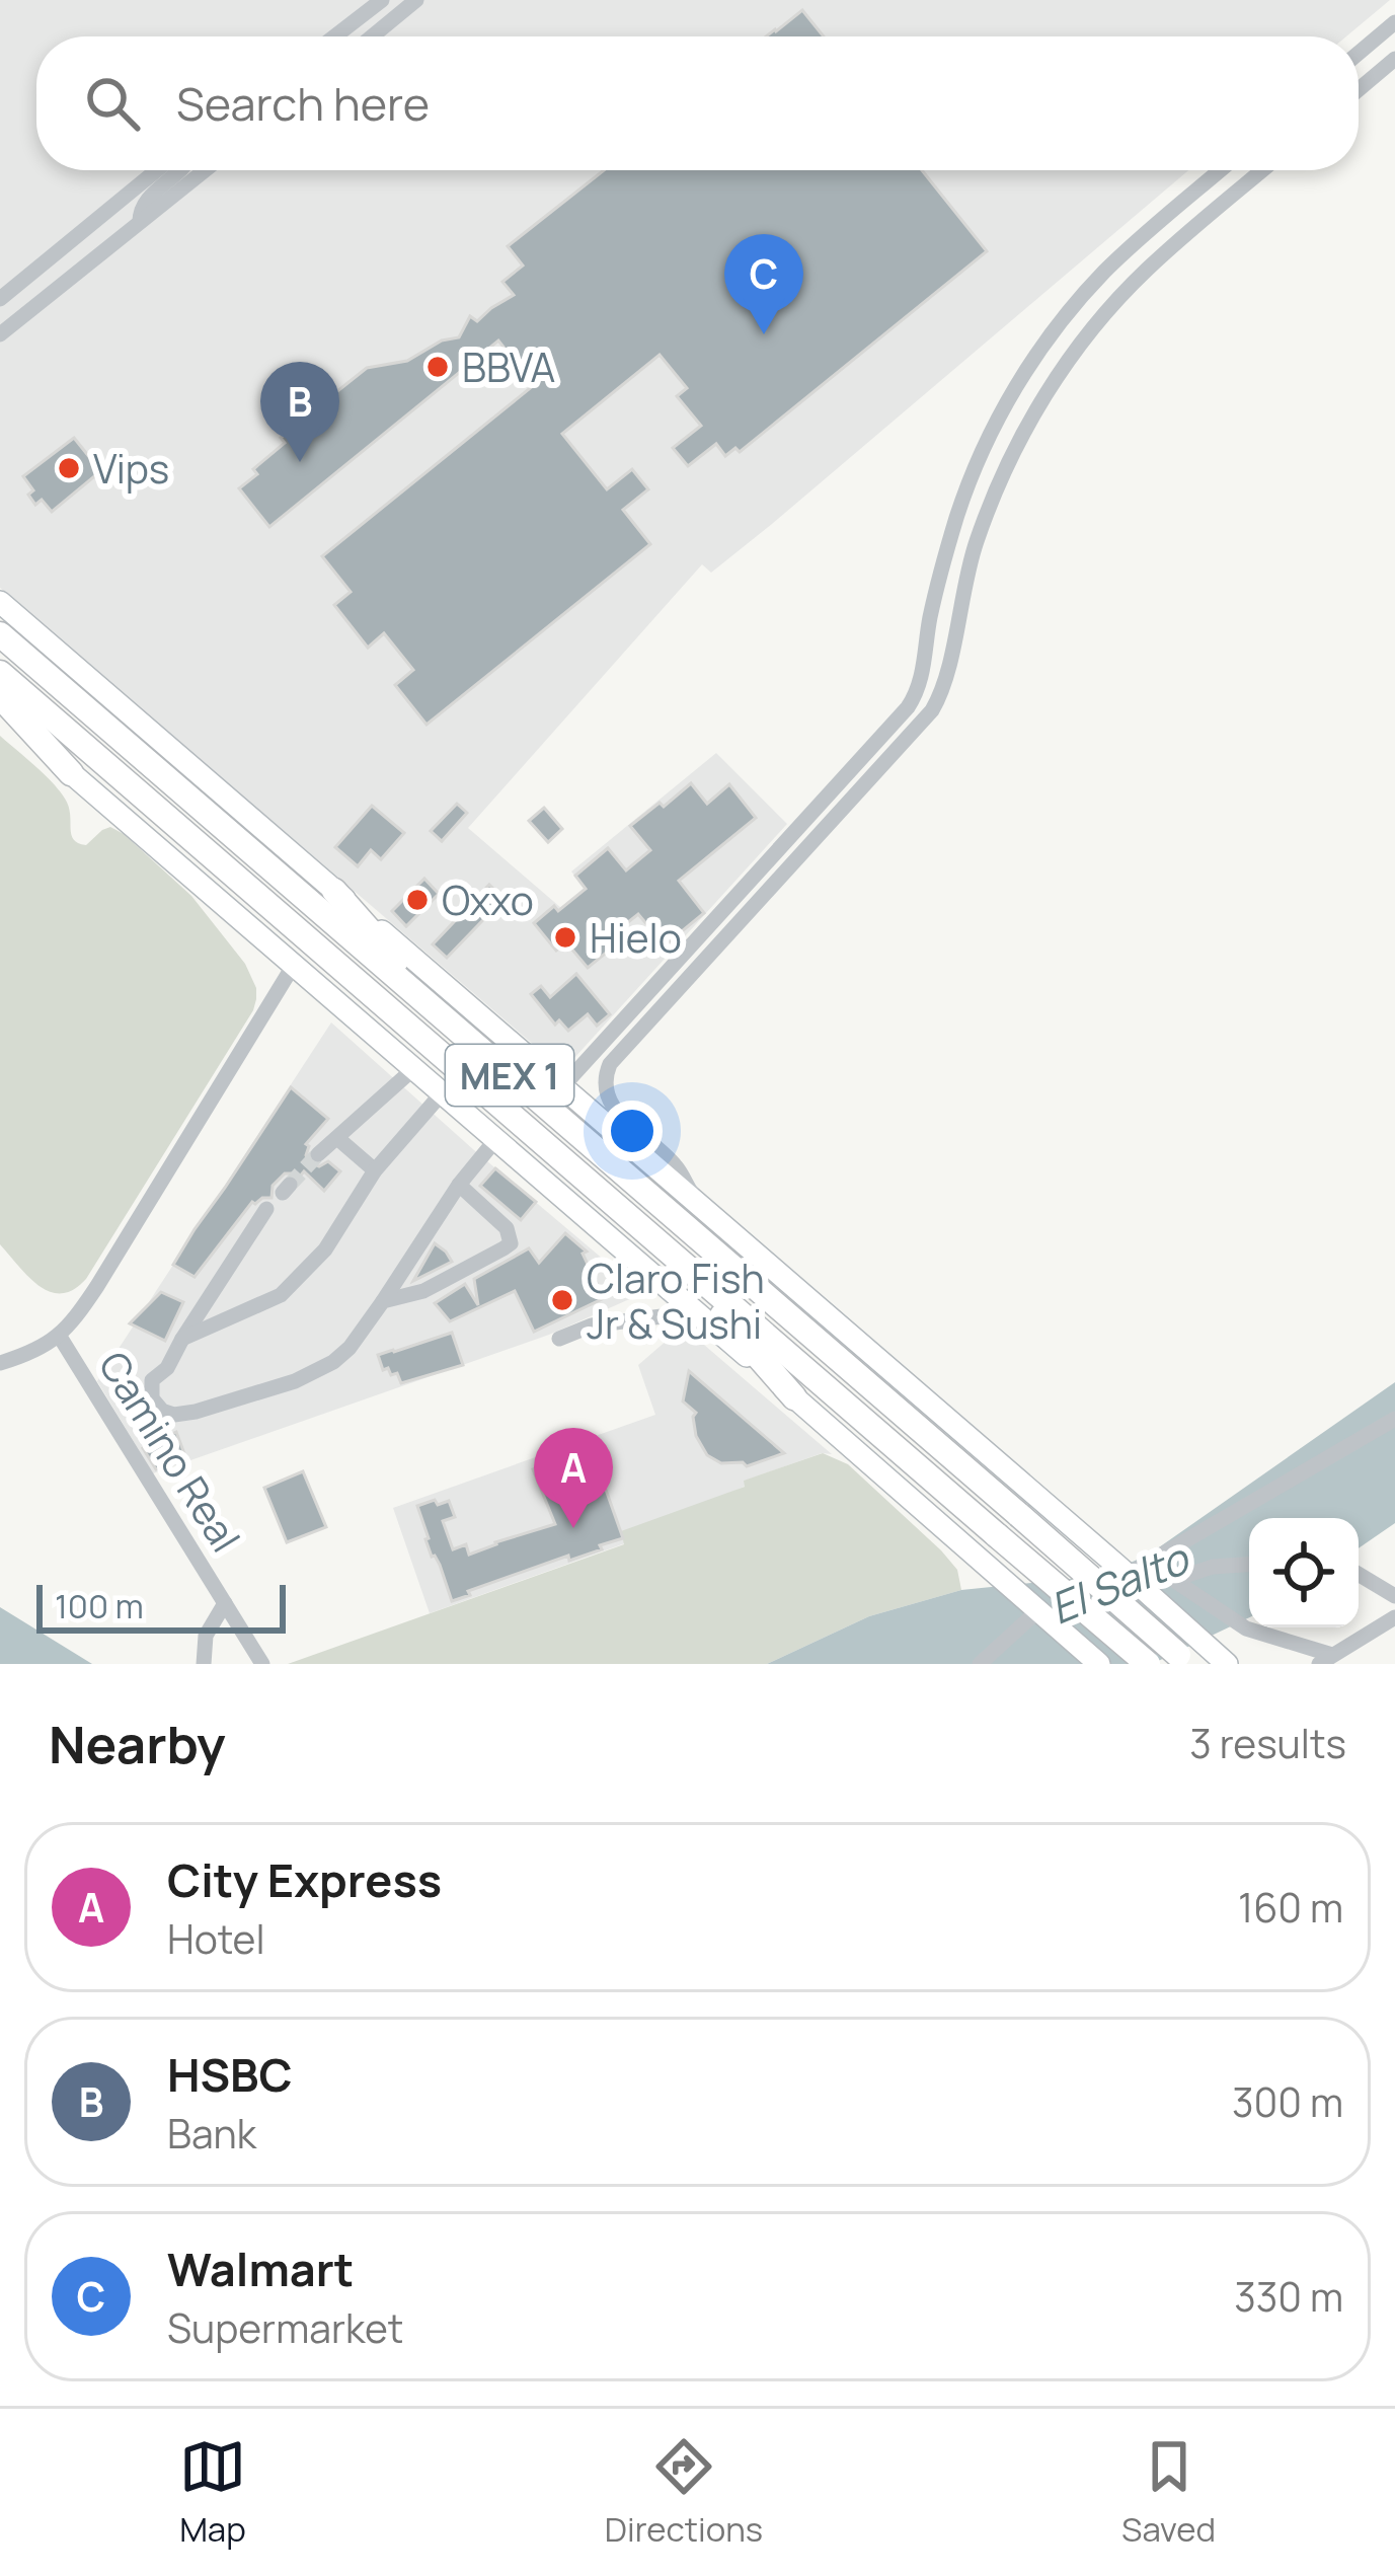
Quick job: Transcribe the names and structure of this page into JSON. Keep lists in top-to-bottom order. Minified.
{"streets":{"highway":["MEX 1"],"street":["Camino Real"]},"water":["El Salto"],"places":["BBVA","Vips","Oxxo","Hielo","Claro Fish Jr & Sushi"],"scale_bar":"100 m","page":{"search":"Search here","pins":["C","B","A"],"scale":"100 m","heading":["Nearby","3 results"],"list":[{"mark":"A","name":"City Express","note":"Hotel","value":"160 m"},{"mark":"B","name":"HSBC","note":"Bank","value":"300 m"},{"mark":"C","name":"Walmart","note":"Supermarket","value":"330 m"}],"nav":["Map","Directions","Saved"]}}
